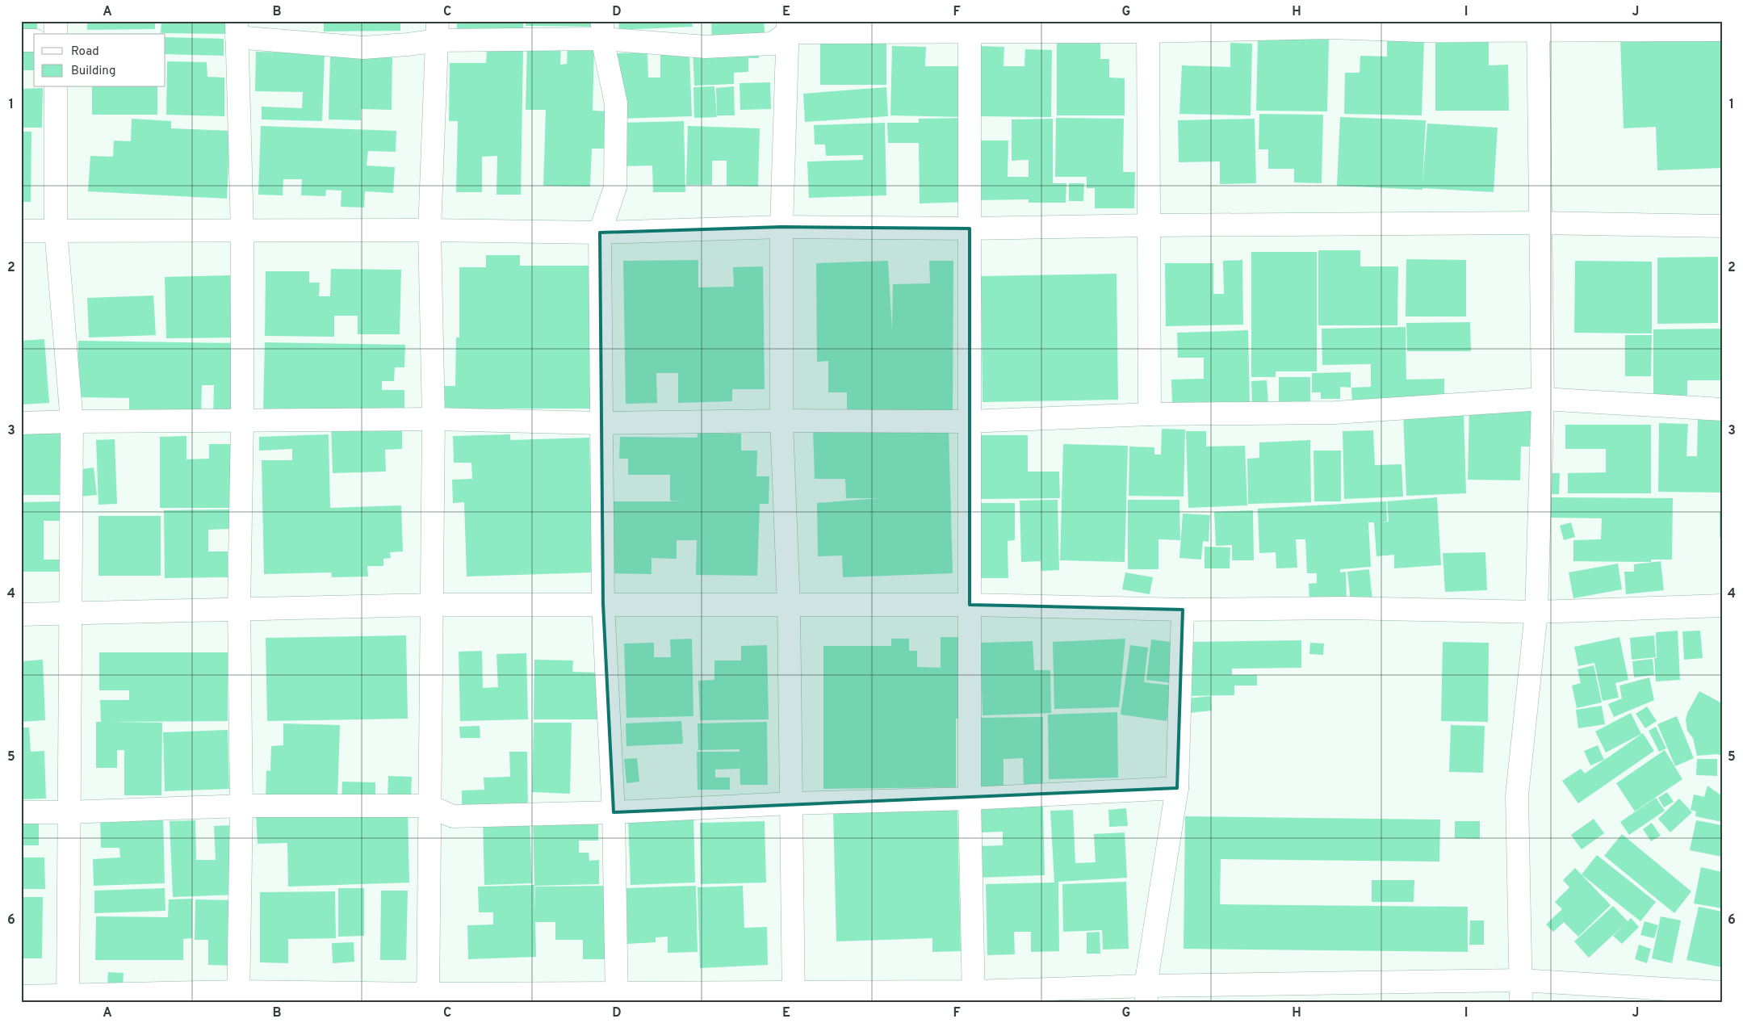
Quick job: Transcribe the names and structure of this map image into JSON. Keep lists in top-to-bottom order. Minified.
{"legend":["Road","Building"],"grid":{"columns":["A","B","C","D","E","F","G","H","I","J"],"rows":["1","2","3","4","5","6"]}}
